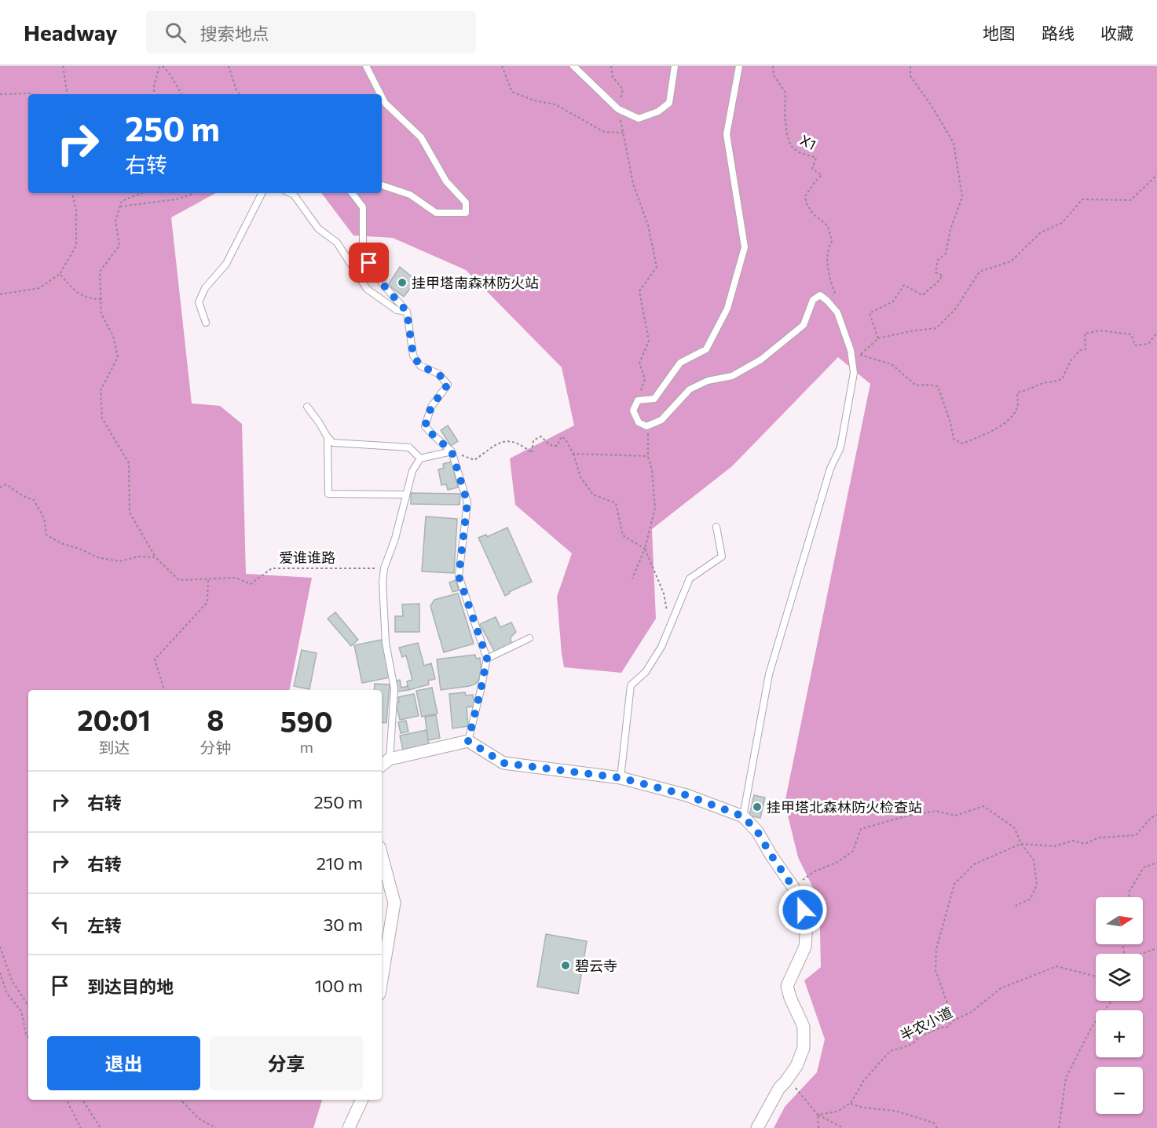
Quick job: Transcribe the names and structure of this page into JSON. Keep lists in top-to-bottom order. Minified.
{"streets":{"path":["X1","爱谁谁路","半农小道"]},"places":["挂甲塔南森林防火站","挂甲塔北森林防火检查站","碧云寺"],"north":"right","page":{"header":"Headway","search":"搜索地点","nav":["地图","路线","收藏"],"turn":["250 m","右转"],"eta":["20:01","到达","8","分钟","590","m"],"list":[{"name":"右转","value":"250 m"},{"name":"右转","value":"210 m"},{"name":"左转","value":"30 m"},{"name":"到达目的地","value":"100 m"}],"map_buttons":["+","−"],"buttons":["退出","分享"]}}
